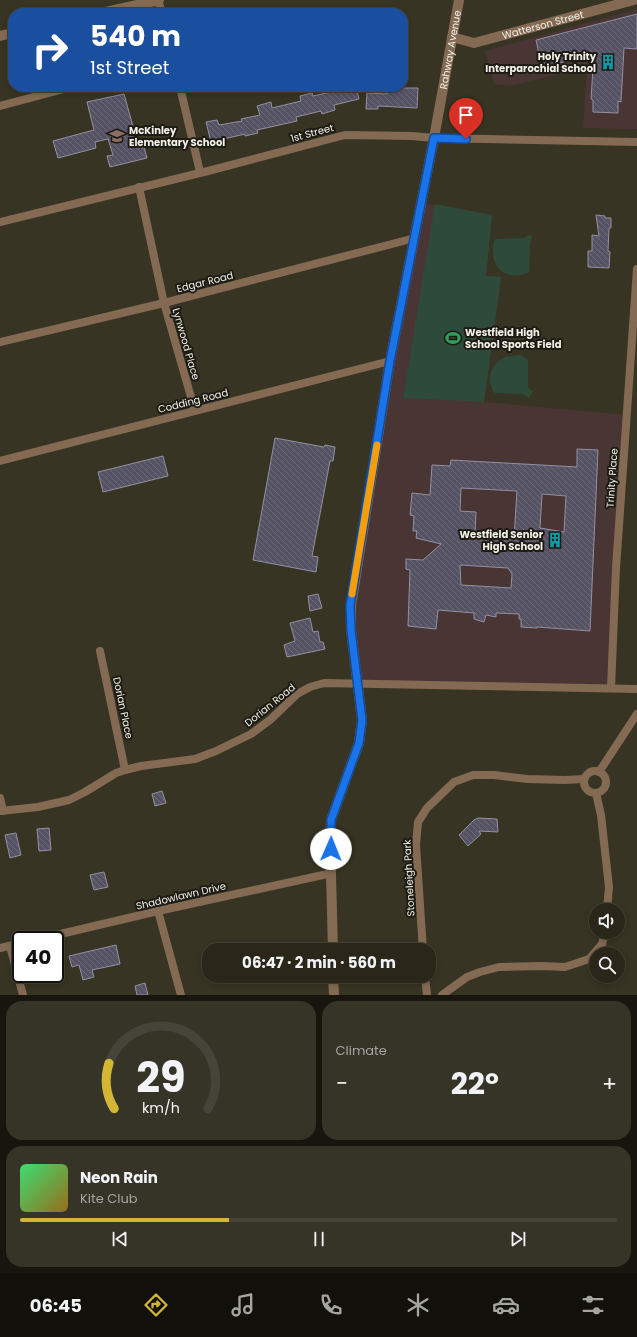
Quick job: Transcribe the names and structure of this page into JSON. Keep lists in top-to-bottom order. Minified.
{"streets":{"street":["Watterson Street","Rahway Avenue","1st Street","Edgar Road","Lynwood Place","Codding Road","Trinity Place","Dorian Road","Dorian Place","Stoneleigh Park","Shadowlawn Drive"]},"crossings":[["Watterson Street","Rahway Avenue"],["Rahway Avenue","1st Street"],["Rahway Avenue","Edgar Road"],["Rahway Avenue","Codding Road"],["Rahway Avenue","Dorian Road"],["Rahway Avenue","Shadowlawn Drive"],["1st Street","Lynwood Place"],["Edgar Road","Lynwood Place"],["Lynwood Place","Codding Road"],["Trinity Place","Dorian Road"],["Dorian Road","Dorian Place"]],"places":{"building":["Holy Trinity Interparochial School","Westfield Senior High School"],"school or university":["McKinley Elementary School"],"sports":["Westfield High School Sports Field"]},"page":{"turn":["540 m","1st Street"],"limit":"40","trip":"06:47 · 2 min · 560 m","tile":"Climate","heat":["−","22°","+"],"song":["Neon Rain","Kite Club"],"tabs":"06:45","gauge":["29","km/h"]}}
